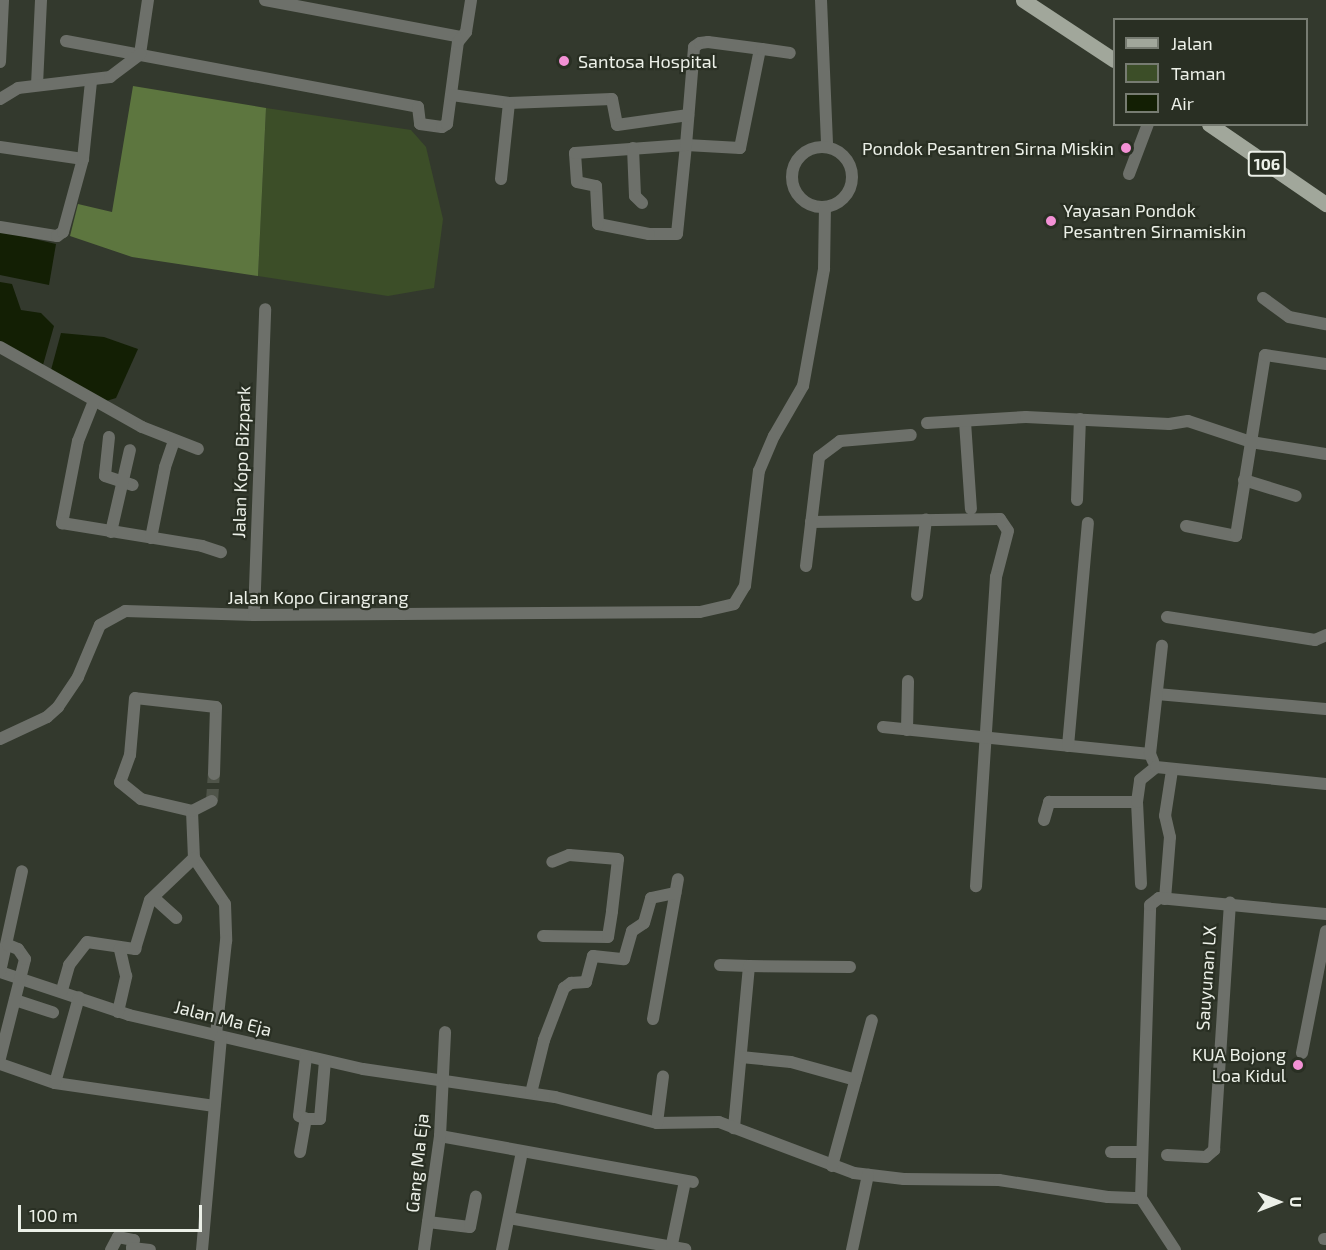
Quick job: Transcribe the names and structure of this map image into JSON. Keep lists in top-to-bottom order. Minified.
{"streets":{"main road":["106"],"street":["Jalan Kopo Bizpark","Jalan Kopo Cirangrang","Sauyunan LX","Jalan Ma Eja","Gang Ma Eja"]},"crossings":[["Jalan Kopo Bizpark","Jalan Kopo Cirangrang"],["Jalan Ma Eja","Gang Ma Eja"]],"places":["Santosa Hospital","Pondok Pesantren Sirna Miskin","Yayasan Pondok Pesantren Sirnamiskin","KUA Bojong Loa Kidul"],"legend":["Jalan","Taman","Air"],"scale_bar":"100 m","north":"right"}
